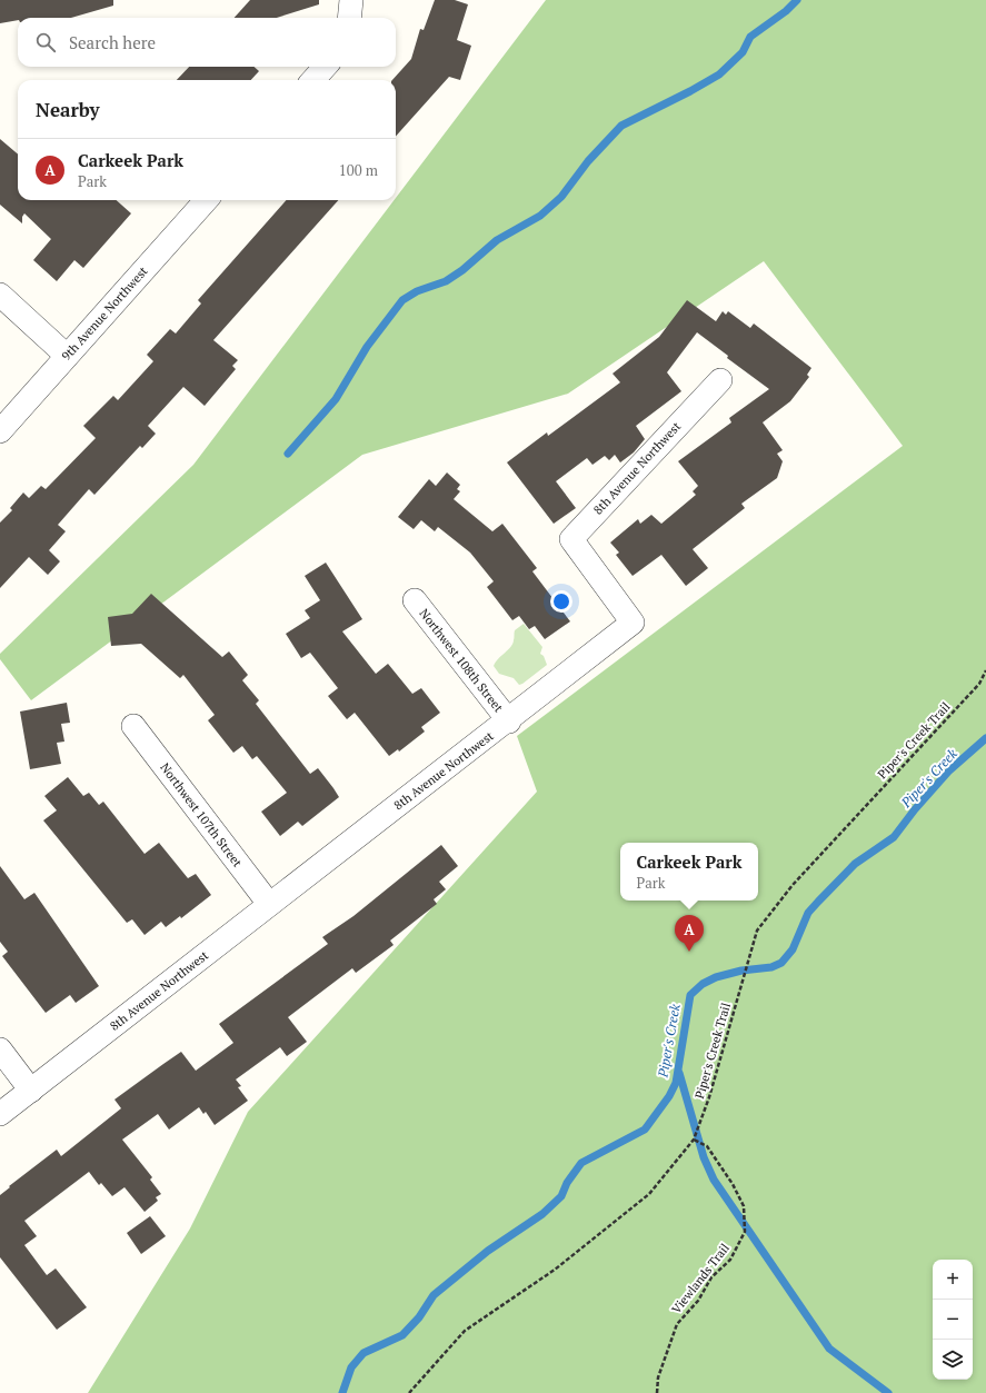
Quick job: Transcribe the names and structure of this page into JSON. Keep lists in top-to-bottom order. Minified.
{"streets":{"street":["9th Avenue Northwest","8th Avenue Northwest","Northwest 108th Street","Northwest 107th Street"],"path":["Piper's Creek Trail","Viewlands Trail"]},"crossings":[["8th Avenue Northwest","Northwest 108th Street"],["8th Avenue Northwest","Northwest 107th Street"],["Piper's Creek Trail","Viewlands Trail"]],"water":["Piper's Creek"],"page":{"search":"Search here","heading":"Nearby","list":[{"mark":"A","name":"Carkeek Park","note":"Park","value":"100 m"}],"popup":["Carkeek Park","Park"],"pins":"A","map_buttons":["+","−"]}}
